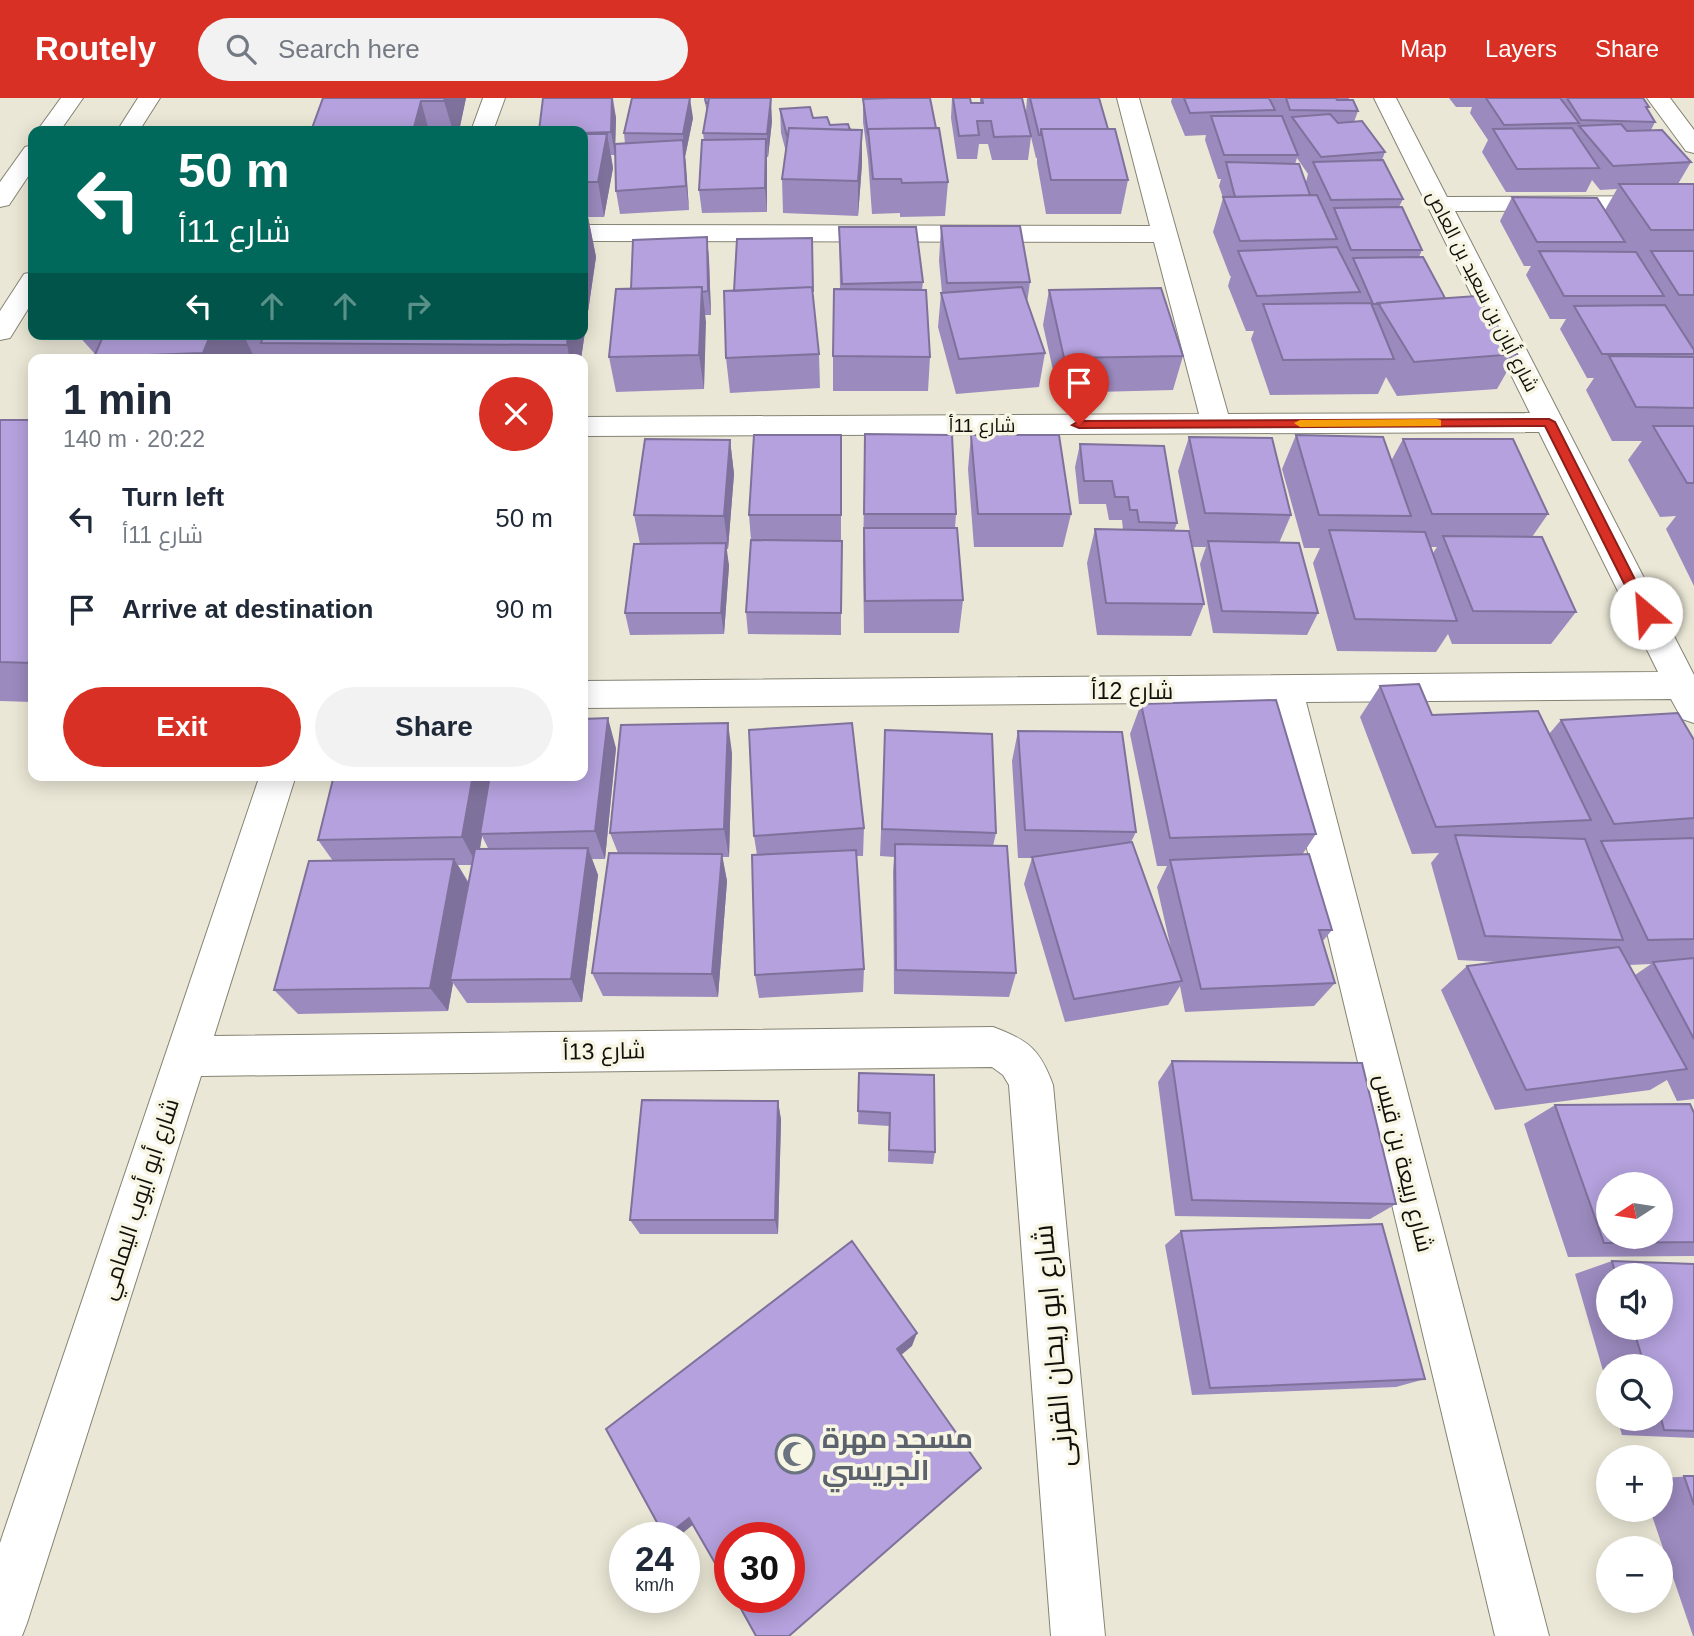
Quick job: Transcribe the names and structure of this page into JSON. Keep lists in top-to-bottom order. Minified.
{"streets":{"street":["شارع أبان بن سعيد بن العاص","شارع 11أ","شارع 12أ","شارع 13أ","شارع ربيعة بن قيس","شارع أبو أيوب اليمامي","شارع ابو ريحان القرنى"]},"crossings":[["شارع أبان بن سعيد بن العاص","شارع 11أ"],["شارع أبان بن سعيد بن العاص","شارع 12أ"],["شارع 12أ","شارع ربيعة بن قيس"],["شارع 13أ","شارع أبو أيوب اليمامي"],["شارع 13أ","شارع ابو ريحان القرنى"]],"places":{"mosque":["مسجد مهرة الجريسي"]},"north":"left","page":{"header":"Routely","search":"Search here","nav":["Map","Layers","Share"],"turn":["50 m","شارع 11أ"],"heading":["1 min","140 m · 20:22"],"list":[{"name":"Turn left","note":"شارع 11أ","value":"50 m"},{"name":"Arrive at destination","value":"90 m"}],"buttons":["Exit","Share"],"map_buttons":["+","−"],"speed":"24 km/h","limit":"30"}}
